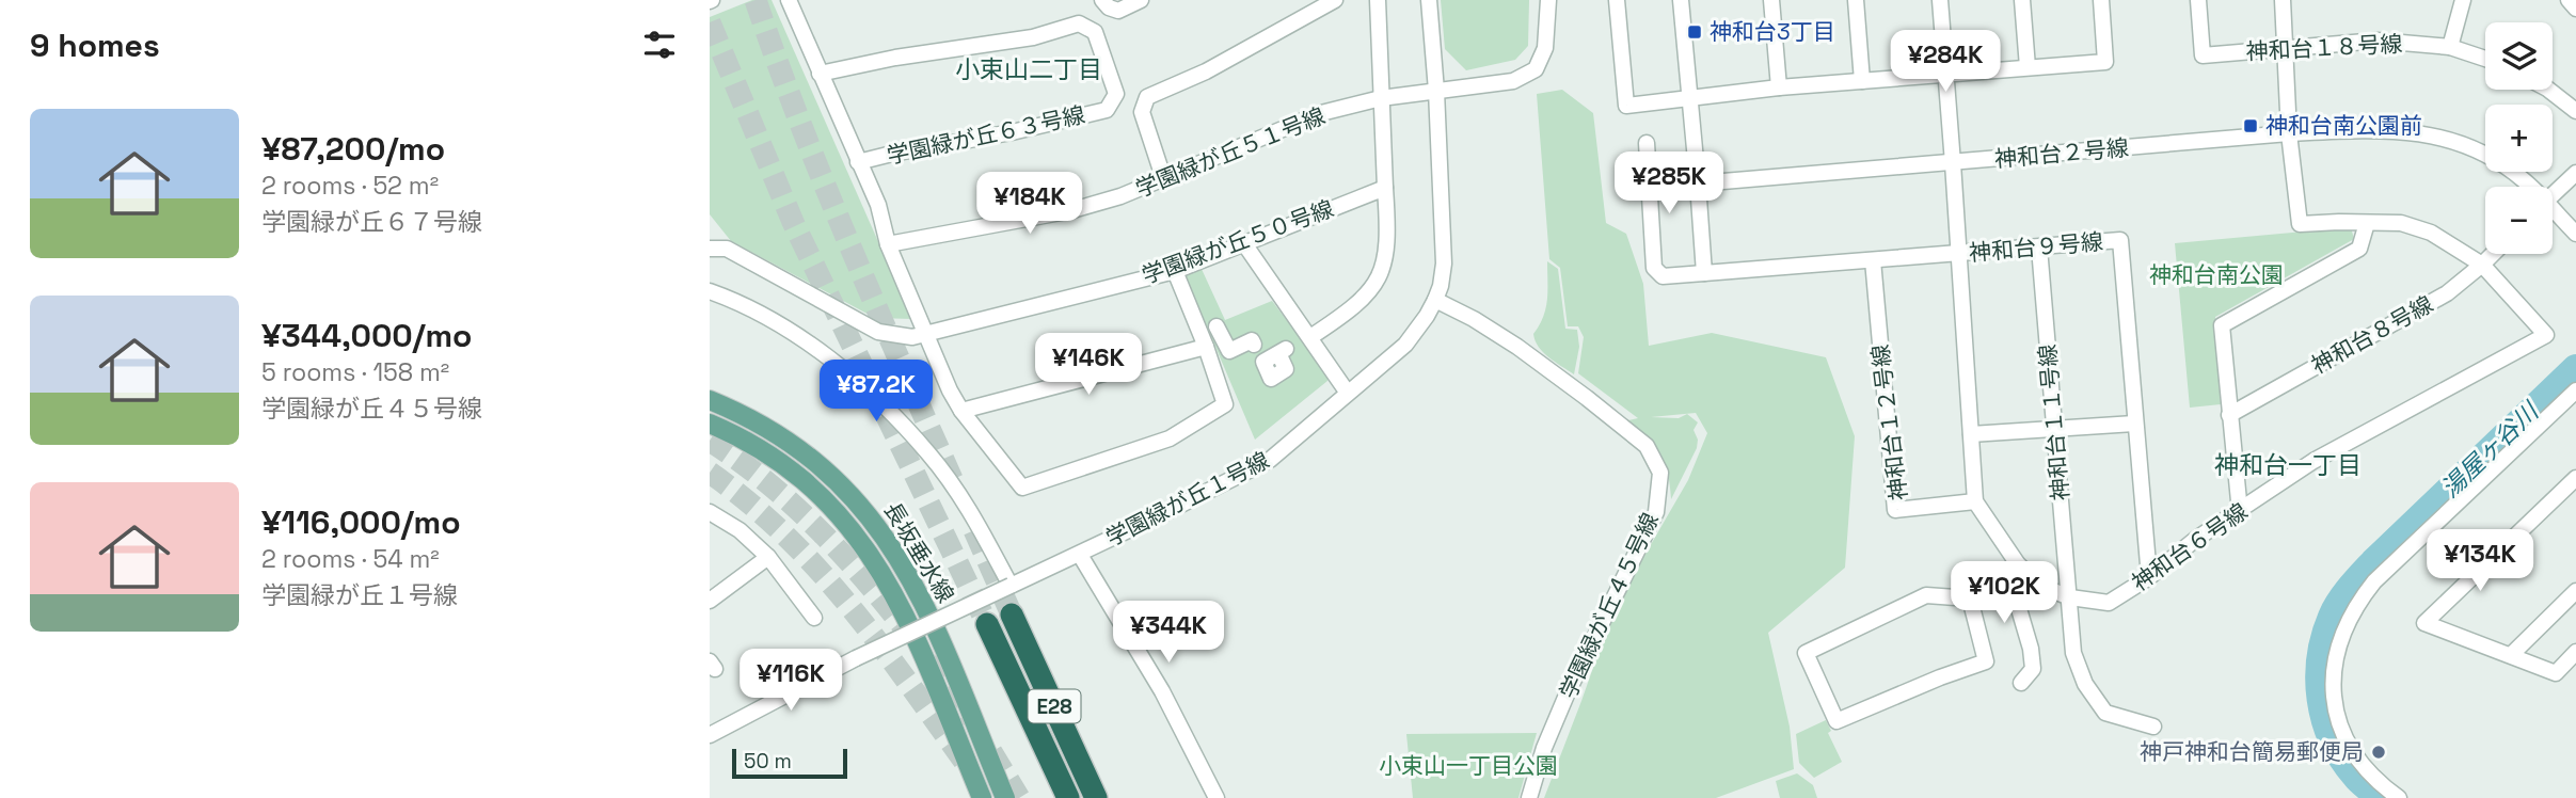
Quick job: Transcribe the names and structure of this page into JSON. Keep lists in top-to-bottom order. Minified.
{"streets":{"highway":["E28"],"main road":["長坂垂水線"],"street":["神和台１８号線","学園緑が丘６３号線","学園緑が丘５１号線","神和台２号線","学園緑が丘５０号線","神和台９号線","神和台８号線","神和台１２号線","神和台１１号線","学園緑が丘１号線","神和台６号線","学園緑が丘４５号線"]},"crossings":[["学園緑が丘５１号線","学園緑が丘１号線"],["神和台２号線","神和台６号線"],["神和台９号線","神和台１２号線"],["神和台９号線","神和台１１号線"],["神和台９号線","神和台６号線"],["神和台８号線","神和台６号線"],["神和台１２号線","神和台６号線"],["神和台１１号線","神和台６号線"],["学園緑が丘１号線","学園緑が丘４５号線"]],"districts":["小束山二丁目","神和台一丁目"],"water":["湯屋ヶ谷川"],"parks":["神和台南公園","小束山一丁目公園"],"places":{"transit":["神和台3丁目","神和台南公園前"],"other":["神戸神和台簡易郵便局"]},"scale_bar":"50 m","page":{"heading":"9 homes","map_buttons":["+","−"],"price":["¥284K","¥285K","¥184K","¥146K","¥87.2K","¥134K","¥102K","¥344K","¥116K"],"list":[{"name":"¥87,200/mo","note":"2 rooms · 52 m² · 学園緑が丘６７号線"},{"name":"¥344,000/mo","note":"5 rooms · 158 m² · 学園緑が丘４５号線"},{"name":"¥116,000/mo","note":"2 rooms · 54 m² · 学園緑が丘１号線"}],"scale":"50 m"}}
